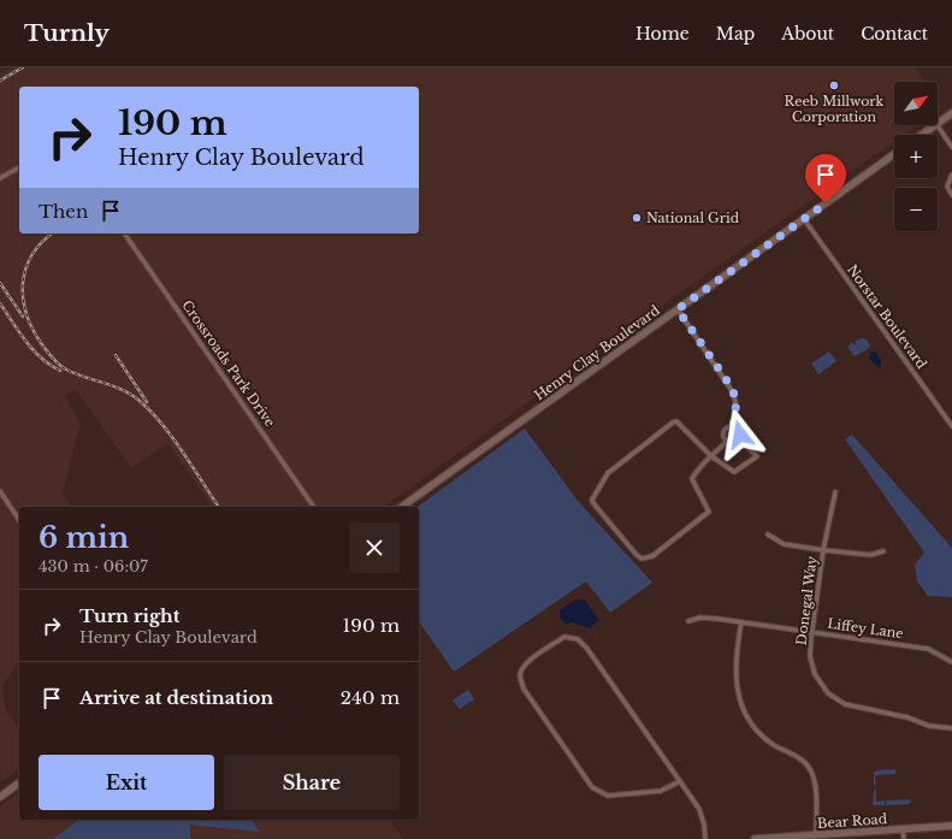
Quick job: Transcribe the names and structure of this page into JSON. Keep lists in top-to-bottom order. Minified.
{"streets":{"main road":["Henry Clay Boulevard","Bear Road"],"street":["Norstar Boulevard","Crossroads Park Drive","Donegal Way","Liffey Lane"]},"crossings":[["Norstar Boulevard","Henry Clay Boulevard"],["Donegal Way","Liffey Lane"]],"places":["Reeb Millwork Corporation","National Grid"],"north":"top right","page":{"header":"Turnly","nav":["Home","Map","About","Contact"],"map_buttons":["+","−"],"turn":["190 m","Henry Clay Boulevard"],"then":"Then","heading":["6 min","430 m · 06:07"],"list":[{"name":"Turn right","note":"Henry Clay Boulevard","value":"190 m"},{"name":"Arrive at destination","value":"240 m"}],"buttons":["Exit","Share"]}}
